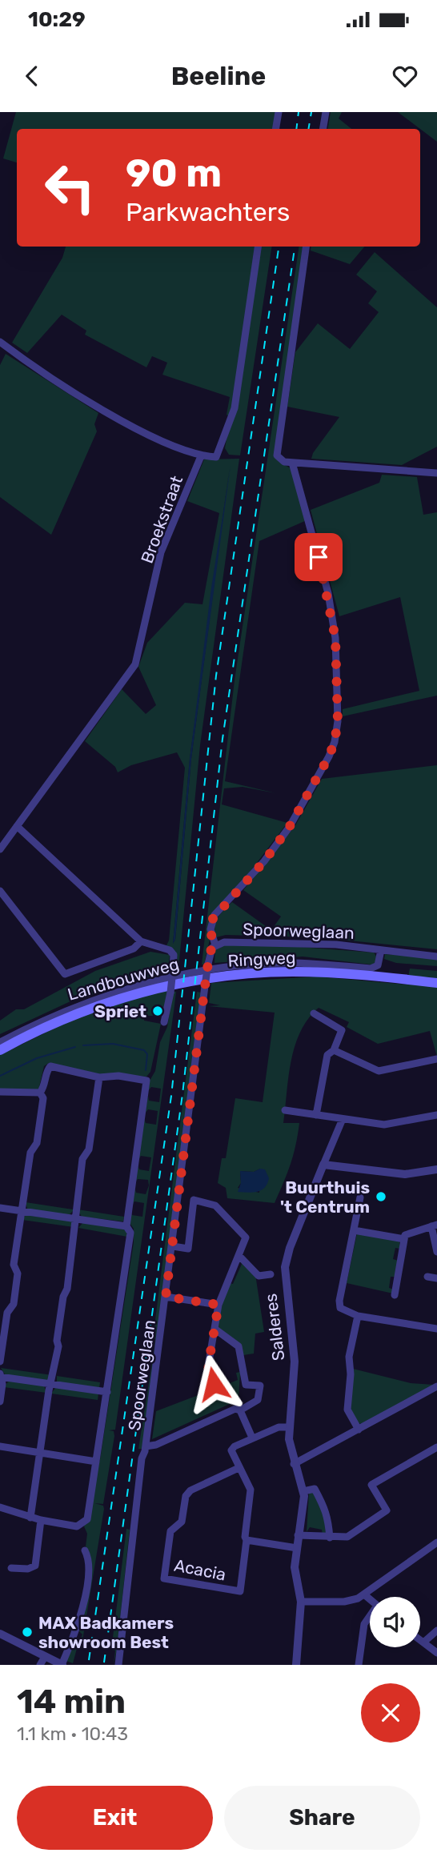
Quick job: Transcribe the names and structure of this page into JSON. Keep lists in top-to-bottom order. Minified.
{"streets":{"main road":["Ringweg"],"street":["Broekstraat","Spoorweglaan","Landbouwweg","Salderes","Acacia"]},"crossings":[["Spoorweglaan","Landbouwweg"]],"places":["Spriet","Buurthuis 't Centrum","MAX Badkamers showroom Best"],"page":{"status":"10:29","header":"Beeline","turn":["90 m","Parkwachters"],"heading":["14 min","1.1 km · 10:43"],"buttons":["Exit","Share"]}}
